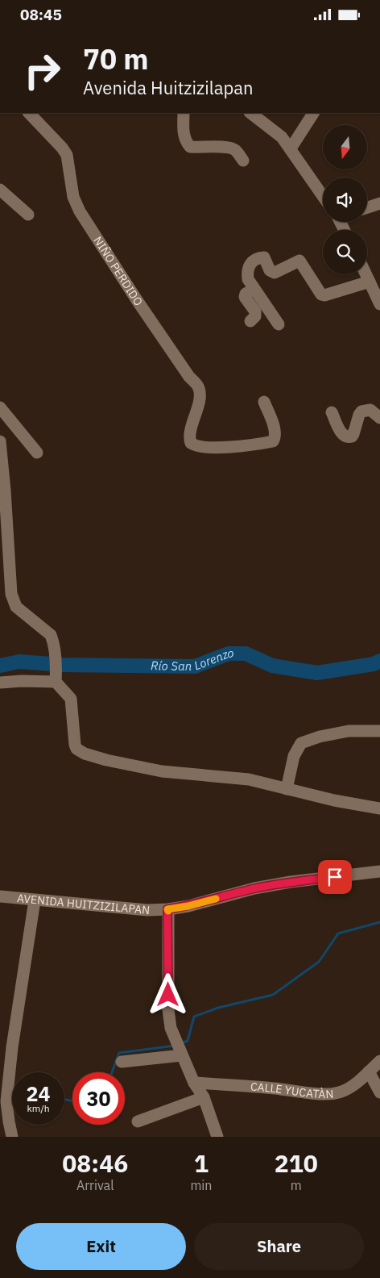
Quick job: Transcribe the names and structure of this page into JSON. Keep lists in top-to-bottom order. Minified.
{"streets":{"street":["NIÑO PERDIDO","AVENIDA HUITZIZILAPAN","CALLE YUCATÀN"]},"water":["Río San Lorenzo"],"north":"bottom","page":{"status":"08:45","turn":["70 m","Avenida Huitzizilapan"],"speed":"24 km/h","limit":"30","eta":["08:46","Arrival","1","min","210","m"],"buttons":["Exit","Share"]}}
